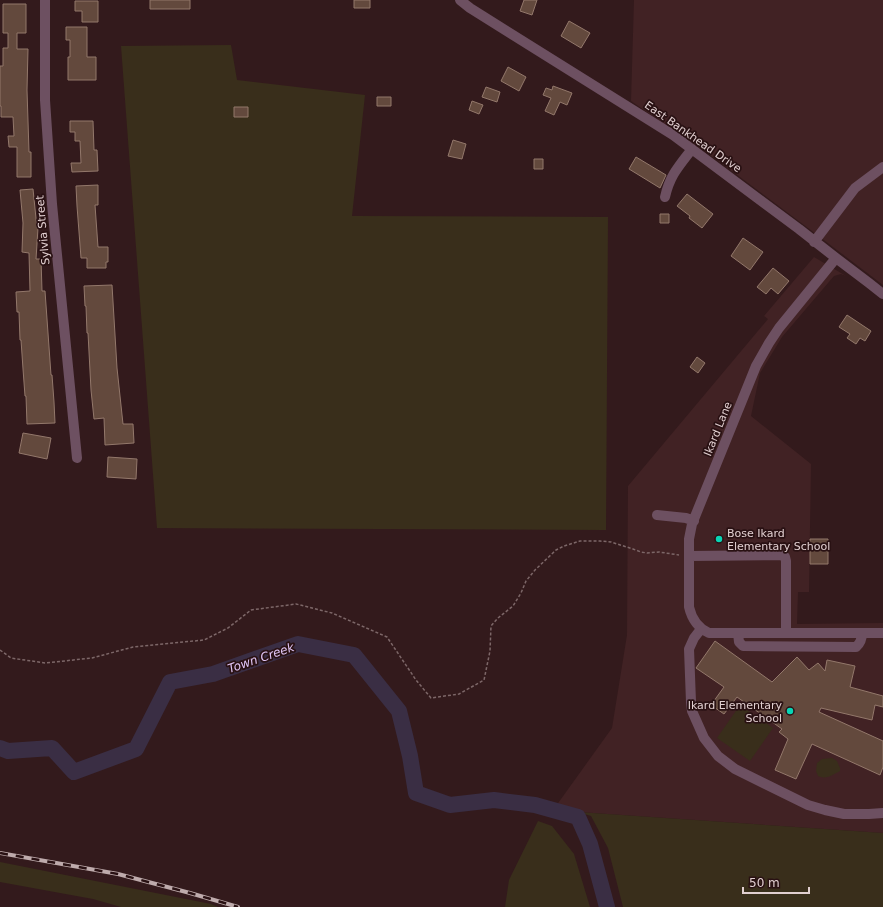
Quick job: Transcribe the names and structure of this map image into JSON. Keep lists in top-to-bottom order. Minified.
{"streets":{"street":["East Bankhead Drive","Sylvia Street","Ikard Lane"]},"crossings":[["East Bankhead Drive","Ikard Lane"]],"water":["Town Creek"],"places":["Bose Ikard Elementary School","Ikard Elementary School"],"scale_bar":"50 m"}
